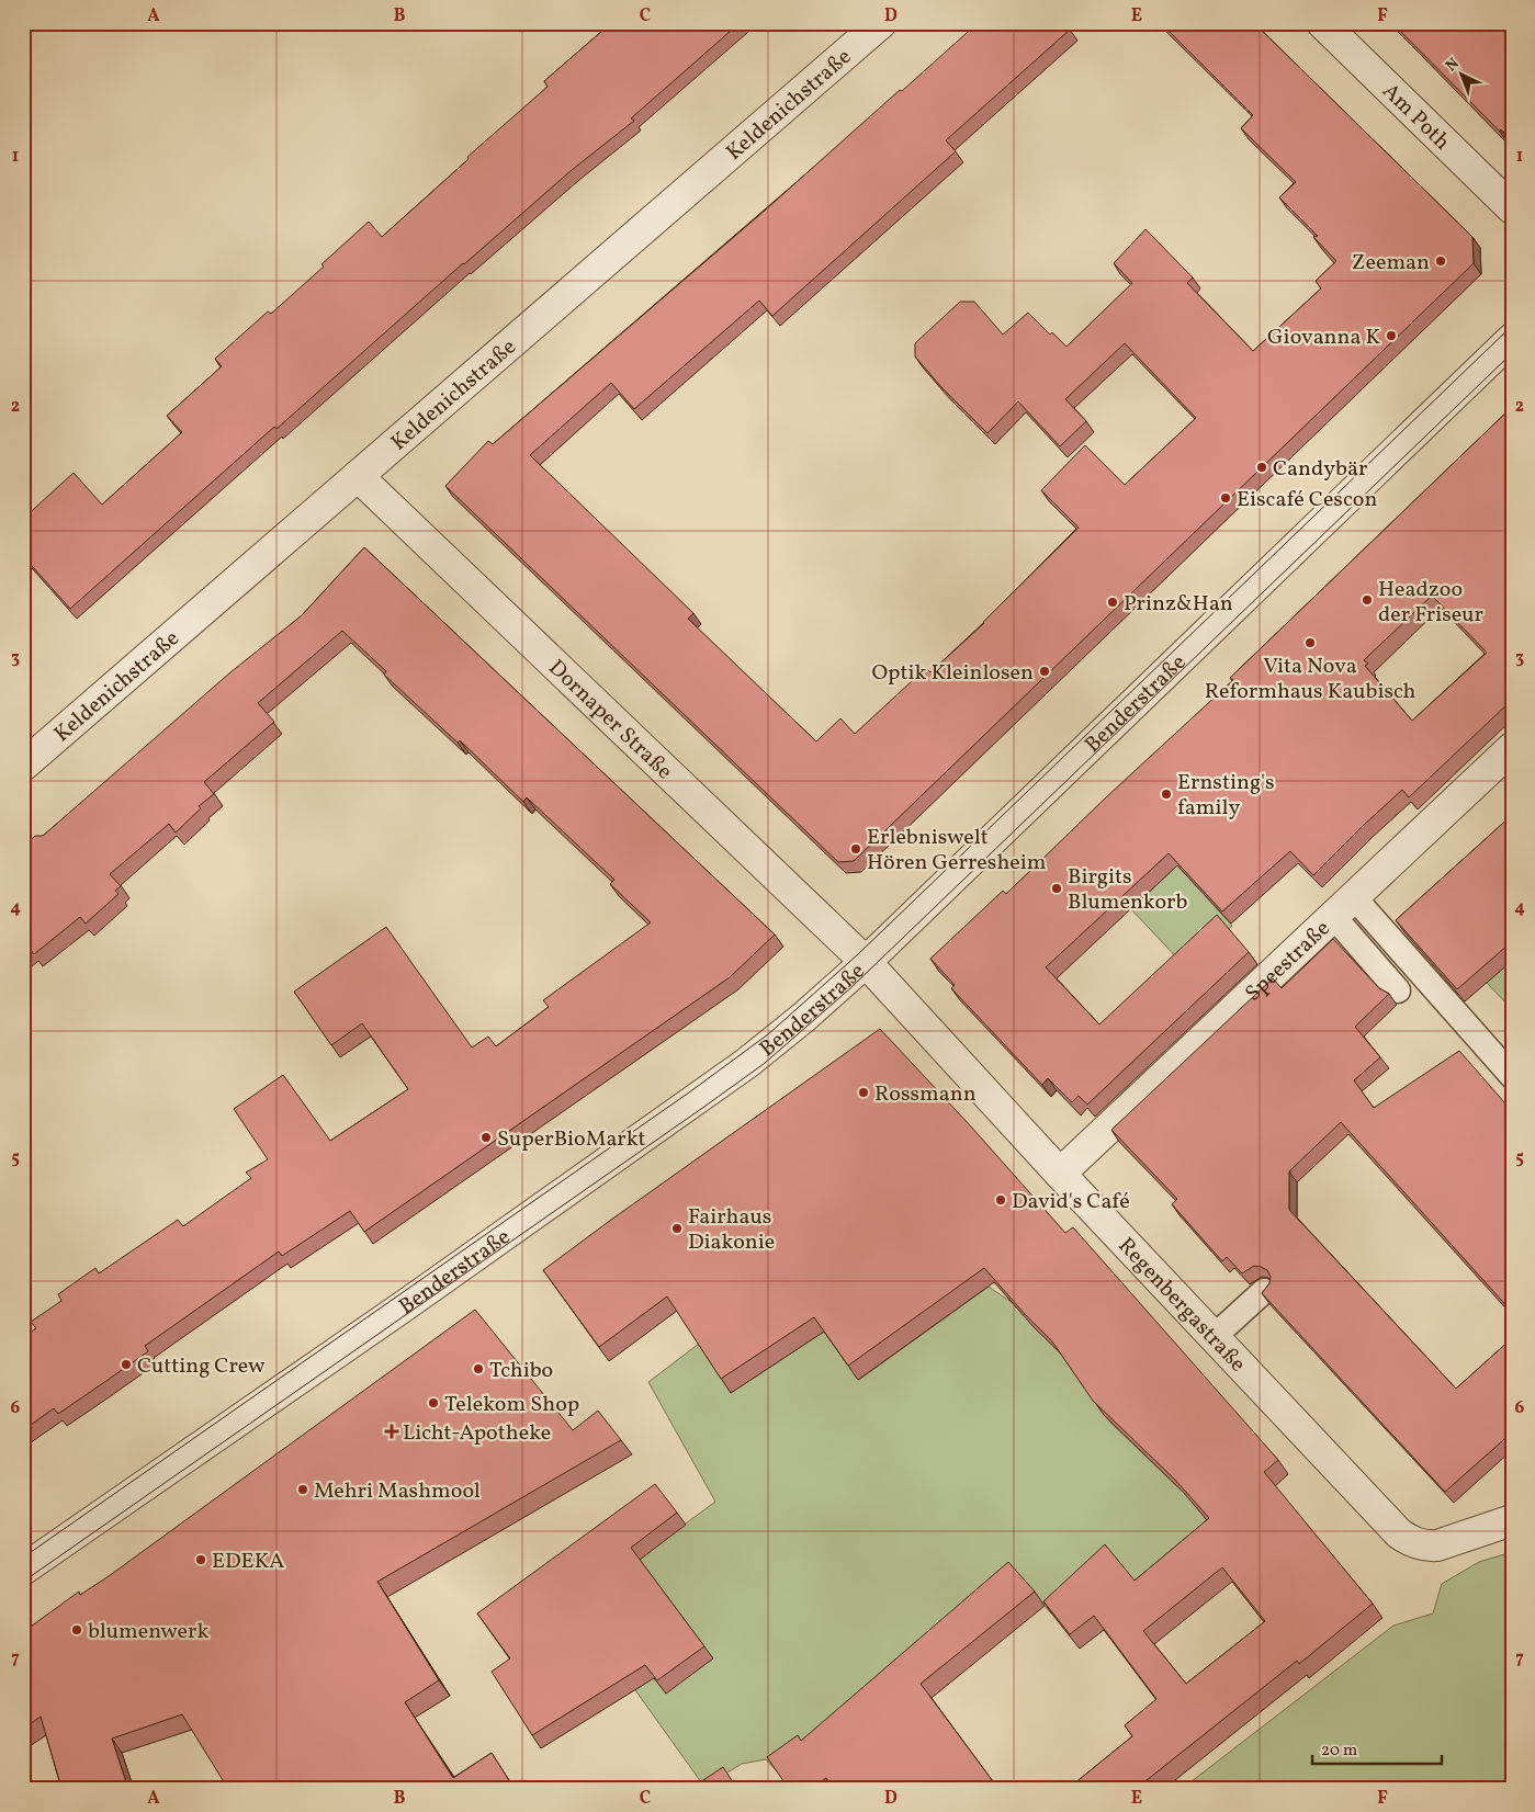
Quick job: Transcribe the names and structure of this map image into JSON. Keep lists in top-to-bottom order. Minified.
{"streets":{"street":["Keldenichstraße","Am Poth","Benderstraße","Dornaper Straße","Speestraße","Regenbergastraße"]},"crossings":[["Keldenichstraße","Dornaper Straße"],["Benderstraße","Dornaper Straße"],["Benderstraße","Regenbergastraße"],["Dornaper Straße","Regenbergastraße"],["Speestraße","Regenbergastraße"]],"places":{"other":["Zeeman","Giovanna K","Candybär","Eiscafé Cescon","Headzoo der Friseur","Prinz&Han","Vita Nova Reformhaus Kaubisch","Optik Kleinlosen","Ernsting's family","Erlebniswelt Hören Gerresheim","Birgits Blumenkorb","Rossmann","SuperBioMarkt","David's Café","Fairhaus Diakonie","Cutting Crew","Tchibo","Telekom Shop","Mehri Mashmool","EDEKA","blumenwerk"],"health":["Licht-Apotheke"]},"scale_bar":"20 m","north":"top left","grid":{"columns":["A","B","C","D","E","F"],"rows":["1","2","3","4","5","6","7"]}}
